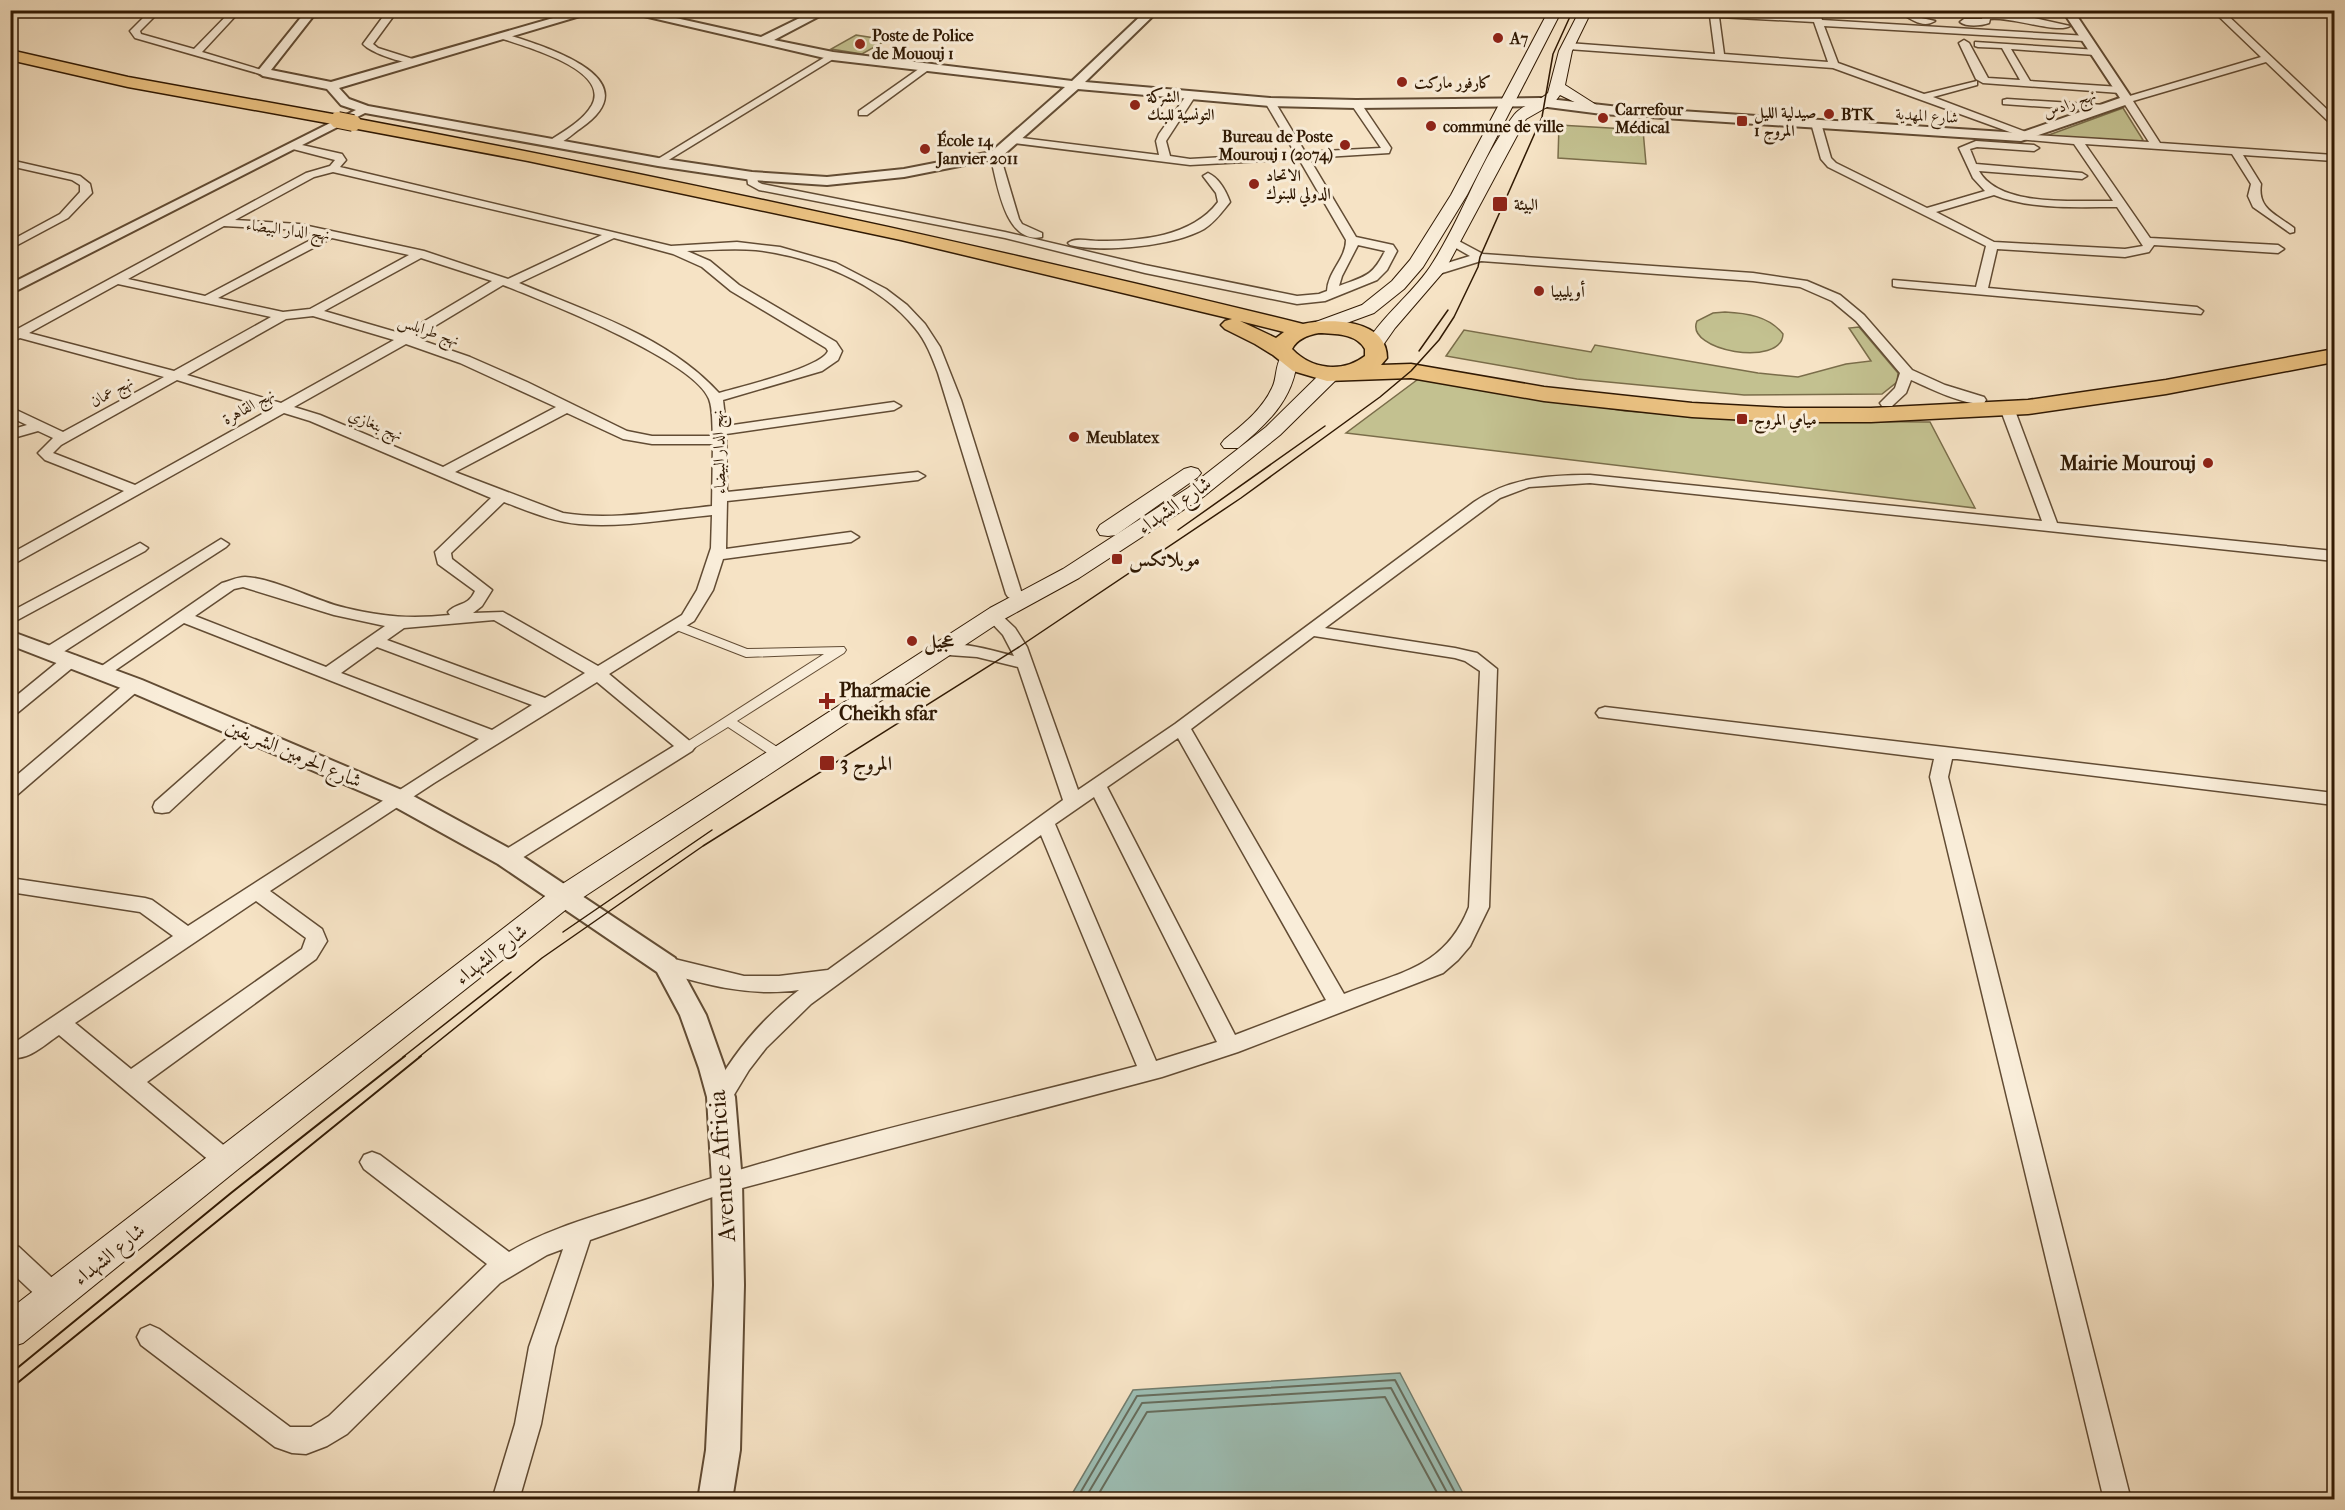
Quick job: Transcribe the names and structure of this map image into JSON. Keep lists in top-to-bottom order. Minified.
{"streets":{"main road":["شارع الشهداء"],"street":["نهج رادس","شارع المهدية","نهج الدار البيضاء","نهج طرابلس","نهج عمان","نهج القاهرة","نهج بنغازي","شارع الحرمين الشريفين","Avenue Africia"]},"crossings":[["نهج رادس","شارع المهدية"],["نهج الدار البيضاء","نهج طرابلس"],["نهج الدار البيضاء","نهج القاهرة"],["نهج الدار البيضاء","نهج بنغازي"],["نهج الدار البيضاء","شارع الحرمين الشريفين"],["نهج طرابلس","نهج عمان"],["نهج طرابلس","نهج القاهرة"],["نهج عمان","نهج القاهرة"],["نهج عمان","نهج بنغازي"],["نهج القاهرة","نهج بنغازي"],["شارع الشهداء","شارع الحرمين الشريفين"],["شارع الشهداء","Avenue Africia"],["شارع الحرمين الشريفين","Avenue Africia"]],"places":{"other":["A7","Poste de Police de Mououj 1","كارفور ماركت","الشركة التونسية للبنك","BTK","Carrefour Médical","commune de ville","Bureau de Poste Mourouj 1 (2074)","École 14 Janvier 2011","الاتحاد الدولي للبنوك","أويليبيا","Meublatex","Mairie Mourouj","عجيل"],"transit":["صيدلية الليل المروج 1","البيئة","ميامي المروج","موبلاتكس","المروج 3"],"health":["Pharmacie Cheikh sfar"]}}
